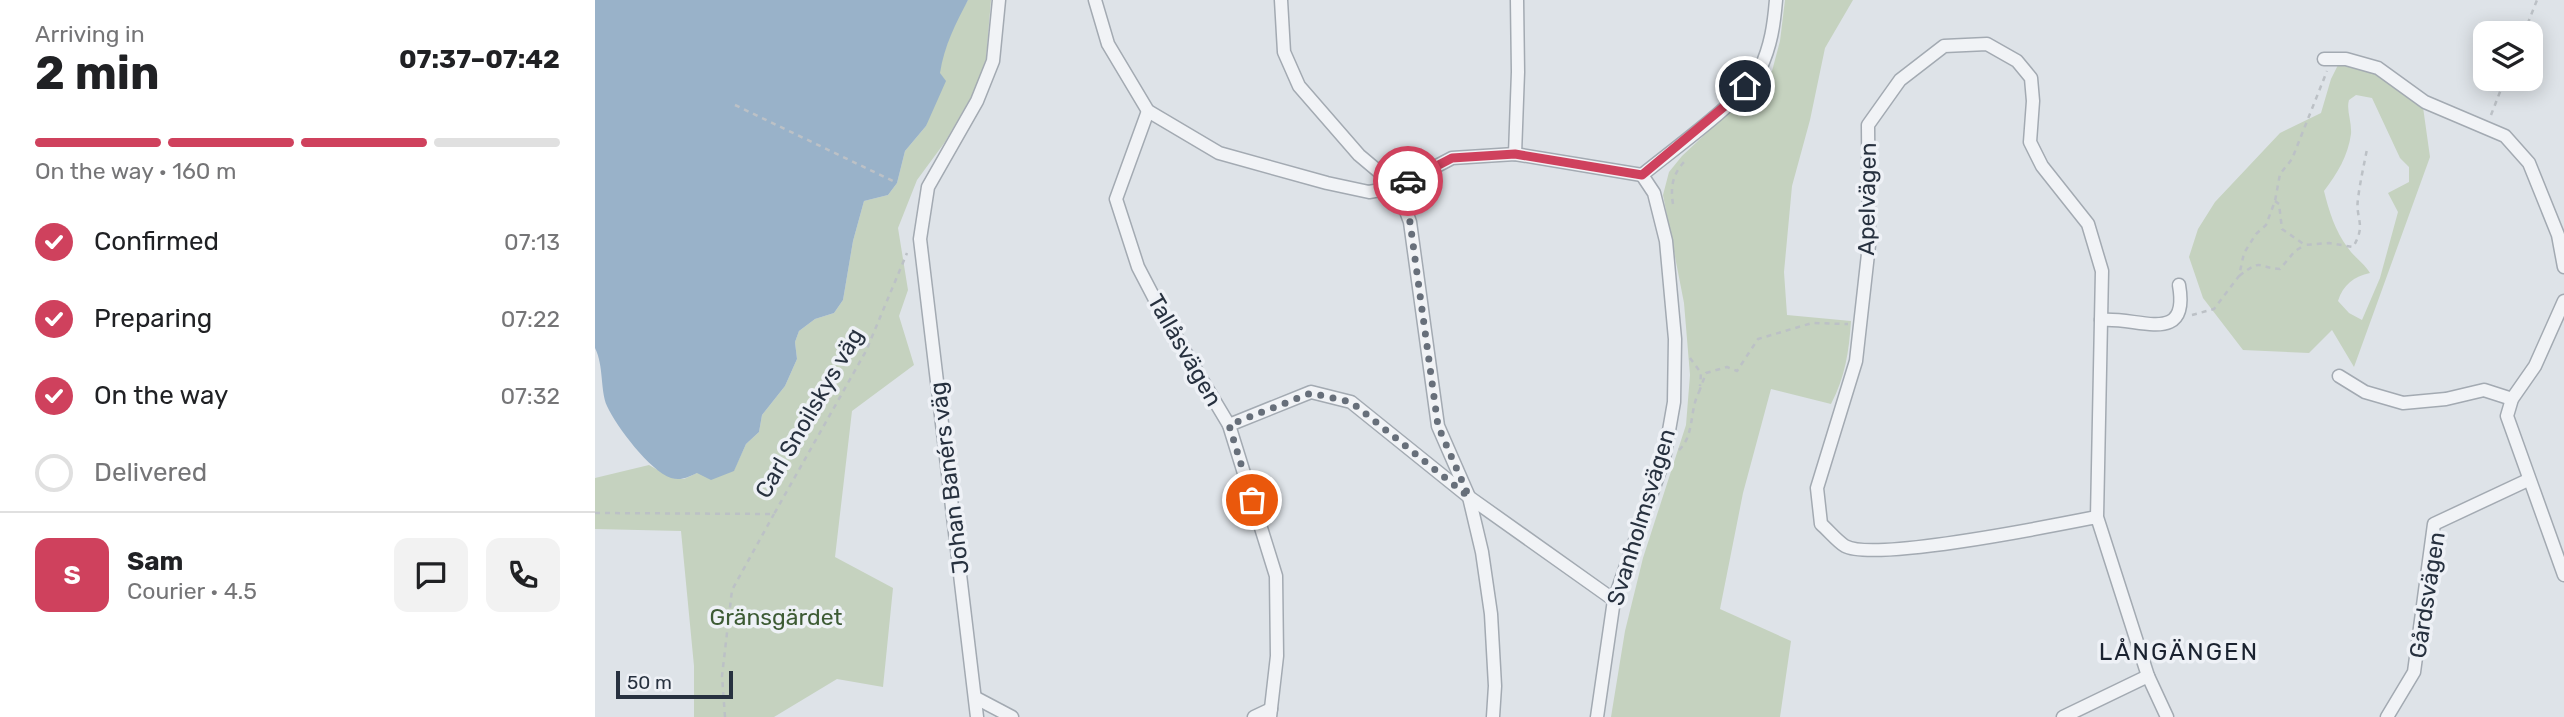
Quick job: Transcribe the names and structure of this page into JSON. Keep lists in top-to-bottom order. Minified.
{"streets":{"street":["Apelvägen","Tallåsvägen","Johan Banérs väg","Svanholmsvägen","Gårdsvägen"],"path":["Carl Snoilskys väg"]},"districts":["LÅNGÄNGEN"],"parks":["Gränsgärdet"],"scale_bar":"50 m","page":{"heading":["2 min","Arriving in","07:37–07:42"],"panel":["Sam","Courier · 4.5"],"bar":"On the way · 160 m","list":[["Confirmed","07:13"],["Preparing","07:22"],["On the way","07:32"],"Delivered"],"round":"S","scale":"50 m"}}
